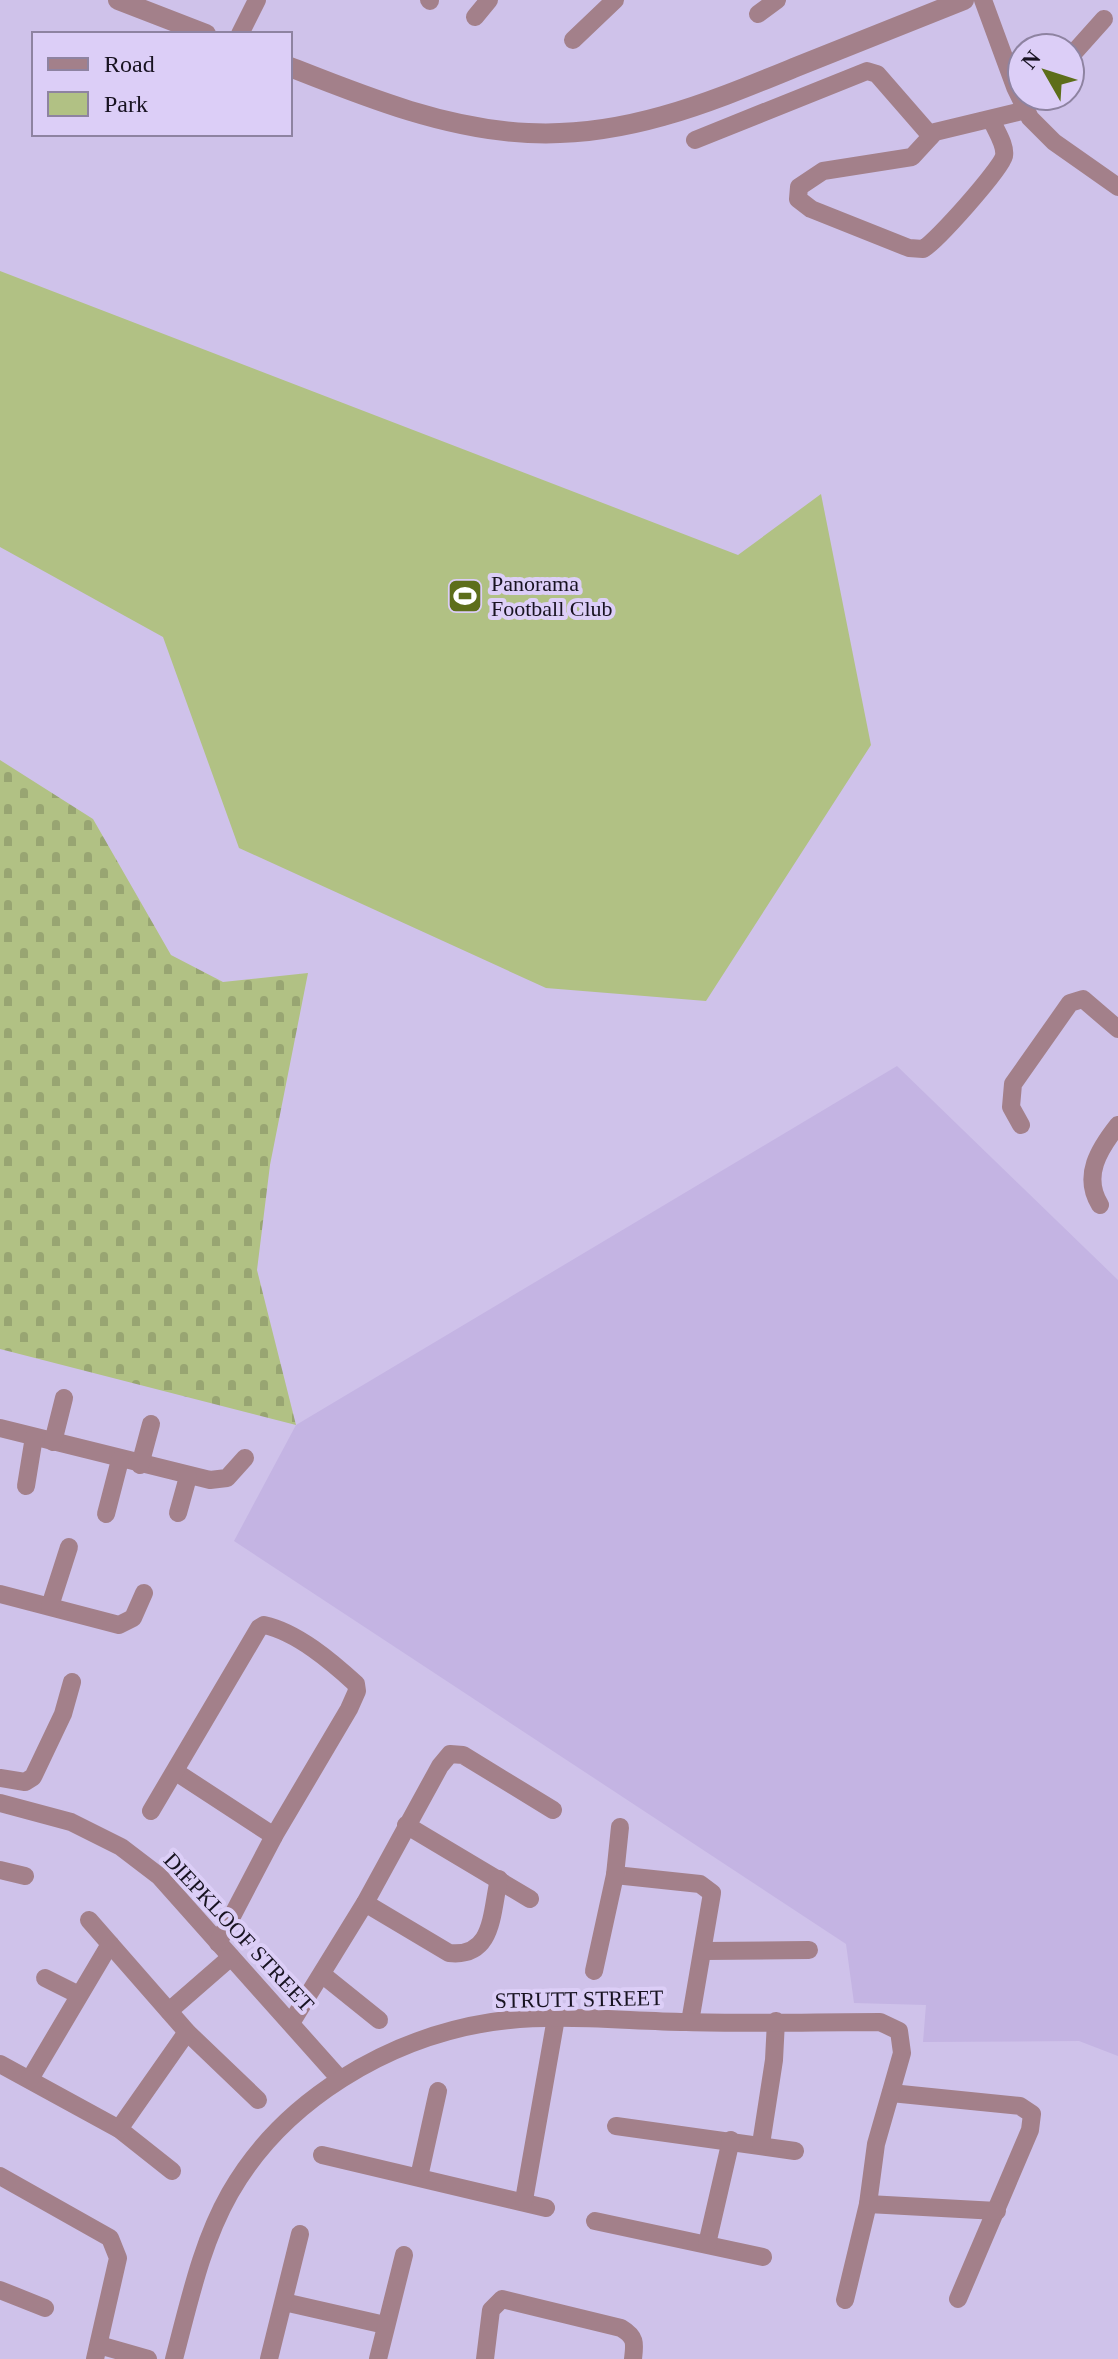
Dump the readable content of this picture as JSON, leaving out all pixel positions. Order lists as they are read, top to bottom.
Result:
{
  "streets": {
    "street": ["DIEPKLOOF STREET", "STRUTT STREET"]
  },
  "crossings": [
    ["DIEPKLOOF STREET", "STRUTT STREET"]
  ],
  "places": {
    "sports": ["Panorama Football Club"]
  },
  "legend": ["Road", "Park"],
  "north": "top left"
}
